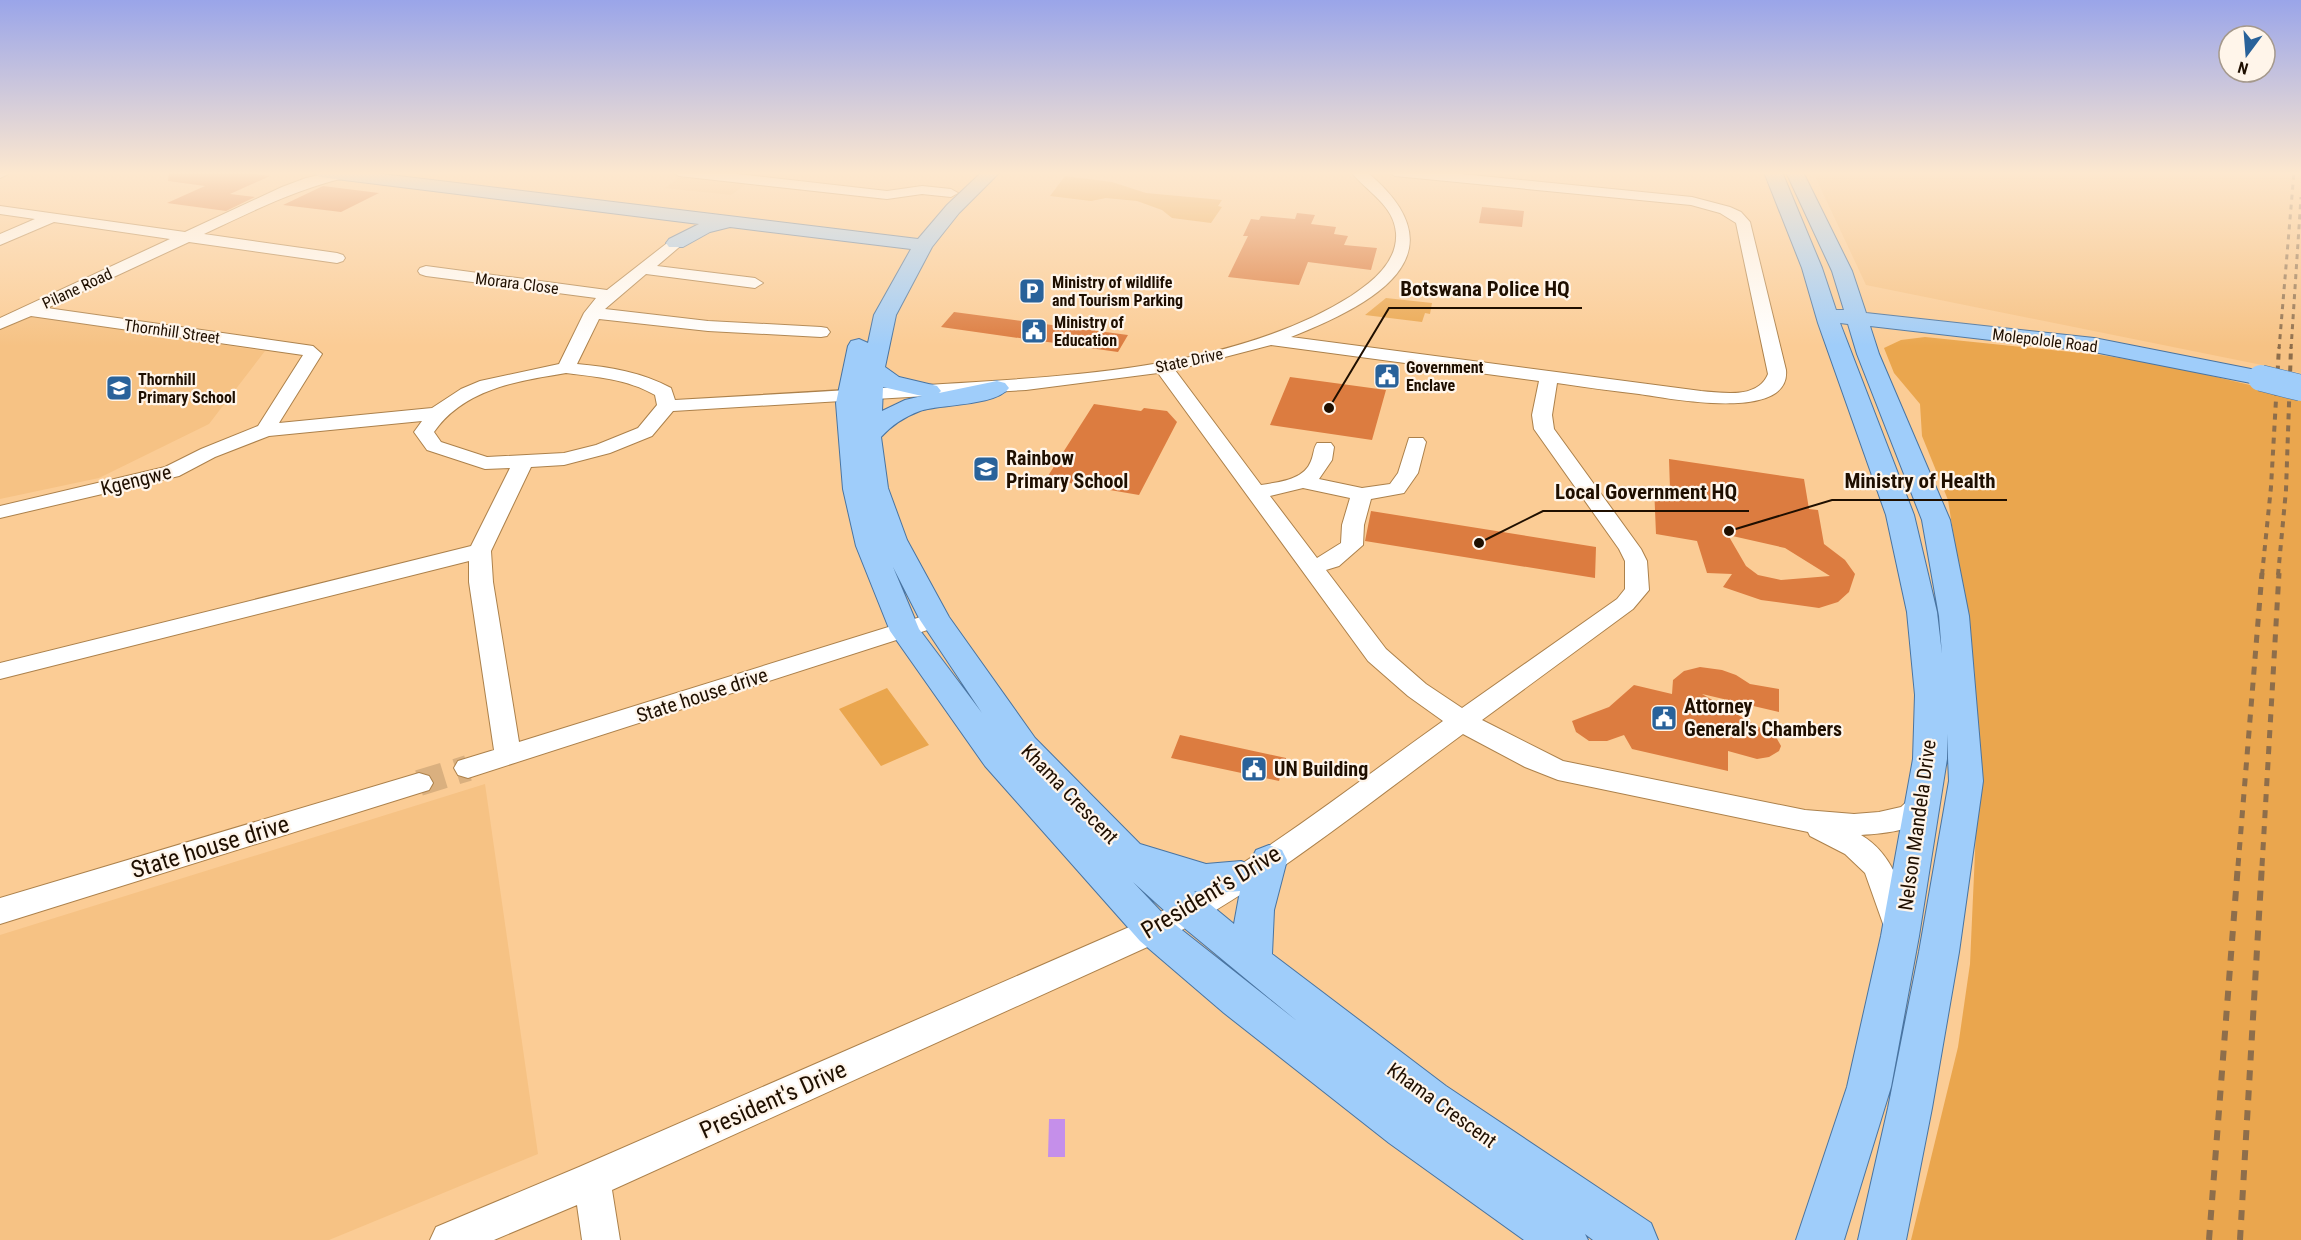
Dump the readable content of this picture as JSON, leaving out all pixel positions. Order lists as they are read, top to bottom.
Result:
{
  "streets": {
    "main road": ["Molepolole Road", "Khama Crescent", "Nelson Mandela Drive"],
    "street": [
      "Morara Close",
      "Pilane Road",
      "Thornhill Street",
      "State Drive",
      "Kgengwe",
      "State house drive",
      "President's Drive"
    ]
  },
  "crossings": [
    ["Pilane Road", "Thornhill Street"],
    ["Thornhill Street", "Kgengwe"],
    ["Molepolole Road", "Nelson Mandela Drive"],
    ["State house drive", "Khama Crescent"],
    ["Khama Crescent", "President's Drive"]
  ],
  "places": {
    "parking": ["Ministry of wildlife and Tourism Parking"],
    "public building": [
      "Ministry of Education",
      "Government Enclave",
      "Attorney General's Chambers",
      "UN Building"
    ],
    "school or university": ["Thornhill Primary School", "Rainbow Primary School"],
    "other": ["Botswana Police HQ", "Ministry of Health", "Local Government HQ"]
  },
  "north": "bottom"
}
